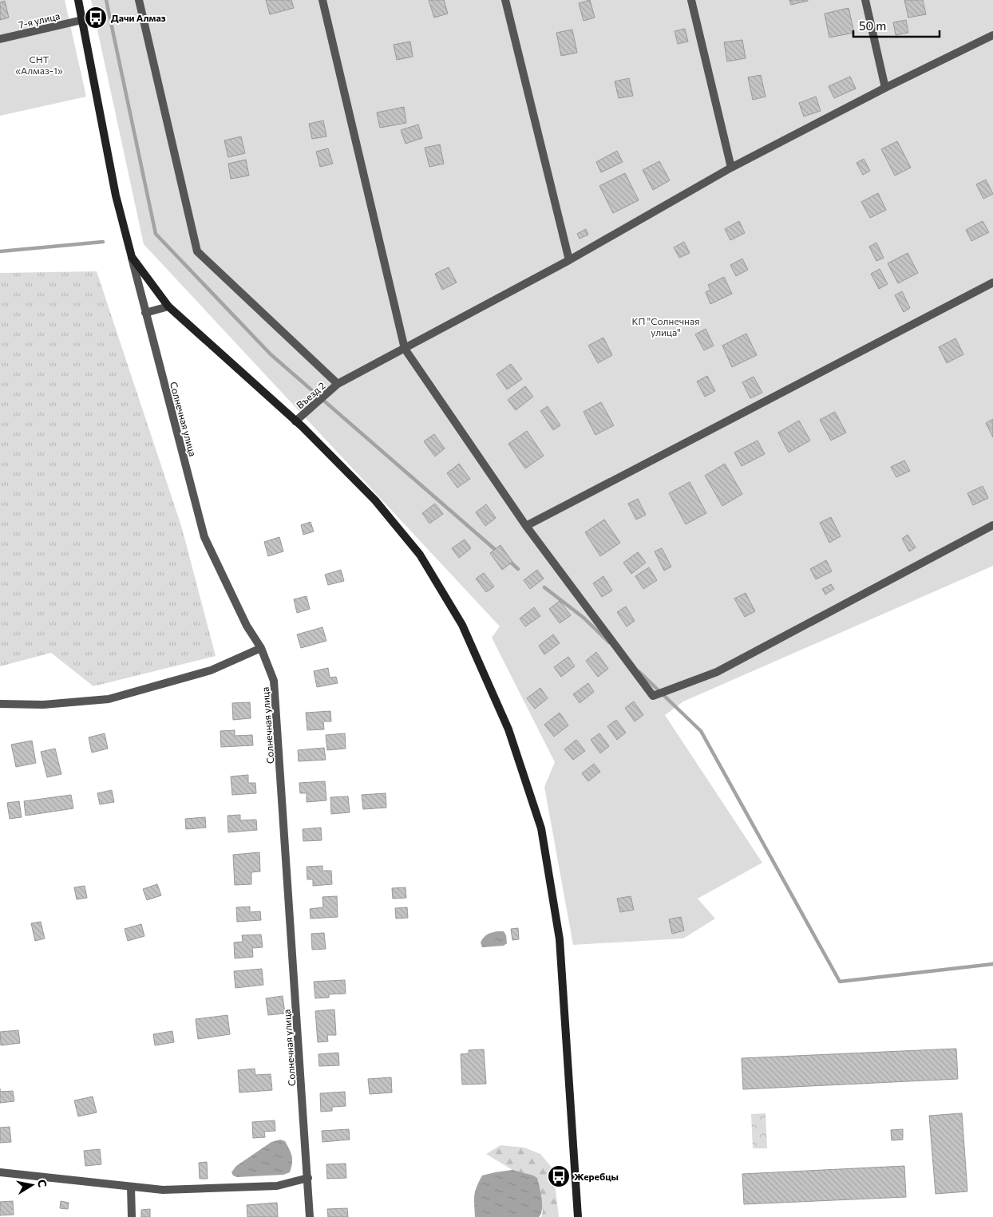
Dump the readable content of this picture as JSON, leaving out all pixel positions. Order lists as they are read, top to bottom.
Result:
{
  "streets": {
    "street": ["7-я улица", "Въезд 2", "Солнечная улица"]
  },
  "parks": ["СНТ «Алмаз-1»", "КП \"Солнечная улица\""],
  "places": {
    "bus stop": ["Дачи Алмаз", "Жеребцы"]
  },
  "scale_bar": "50 m",
  "north": "right"
}
